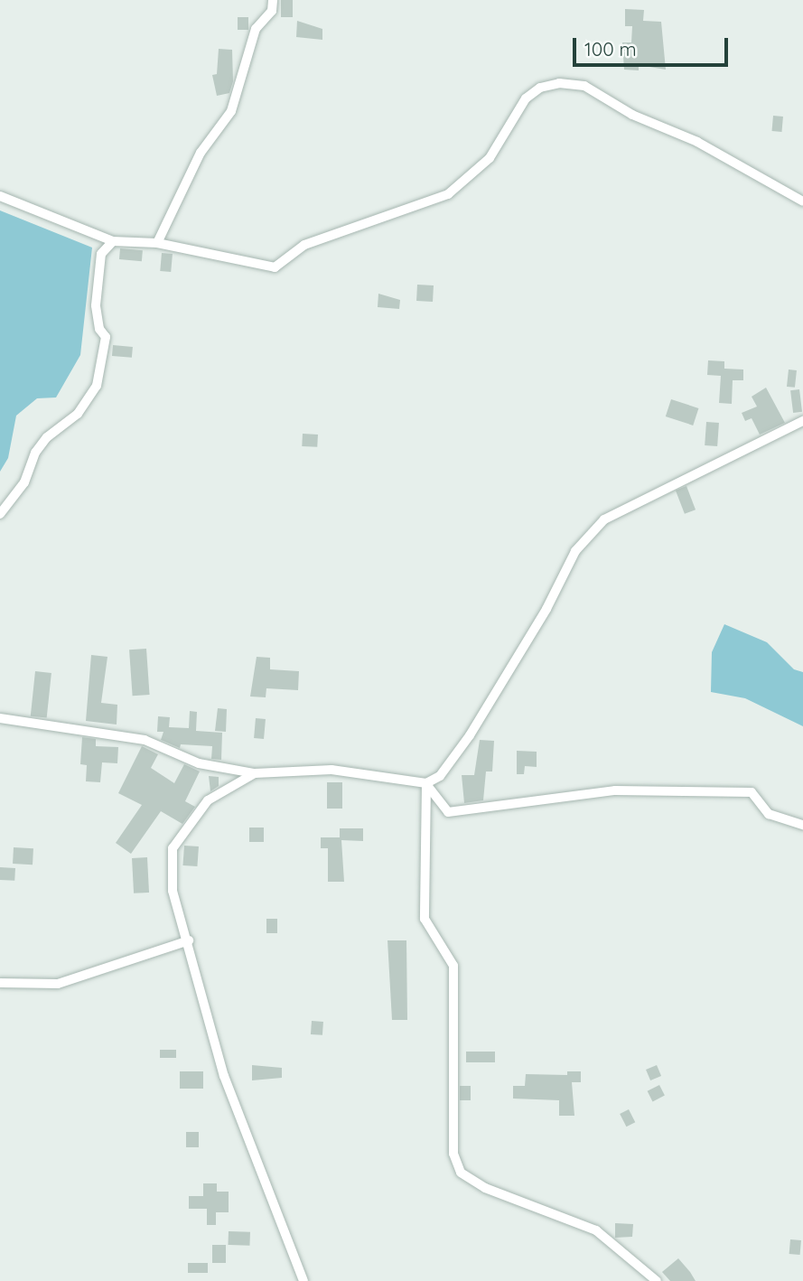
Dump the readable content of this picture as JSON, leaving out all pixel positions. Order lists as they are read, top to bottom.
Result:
{
  "scale_bar": "100 m"
}
